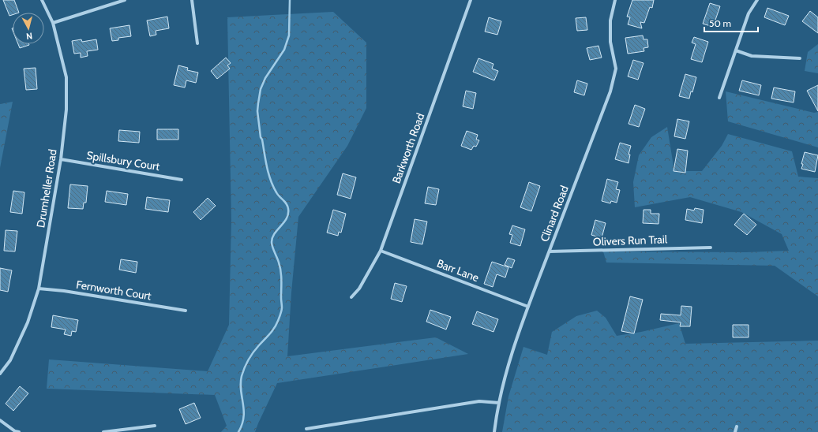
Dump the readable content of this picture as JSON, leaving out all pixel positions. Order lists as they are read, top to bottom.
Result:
{
  "streets": {
    "street": [
      "Barkworth Road",
      "Spillsbury Court",
      "Drumheller Road",
      "Clinard Road",
      "Olivers Run Trail",
      "Barr Lane",
      "Fernworth Court"
    ]
  },
  "crossings": [
    ["Barkworth Road", "Barr Lane"],
    ["Spillsbury Court", "Drumheller Road"],
    ["Drumheller Road", "Fernworth Court"],
    ["Clinard Road", "Olivers Run Trail"],
    ["Clinard Road", "Barr Lane"]
  ],
  "scale_bar": "50 m",
  "north": "bottom"
}
